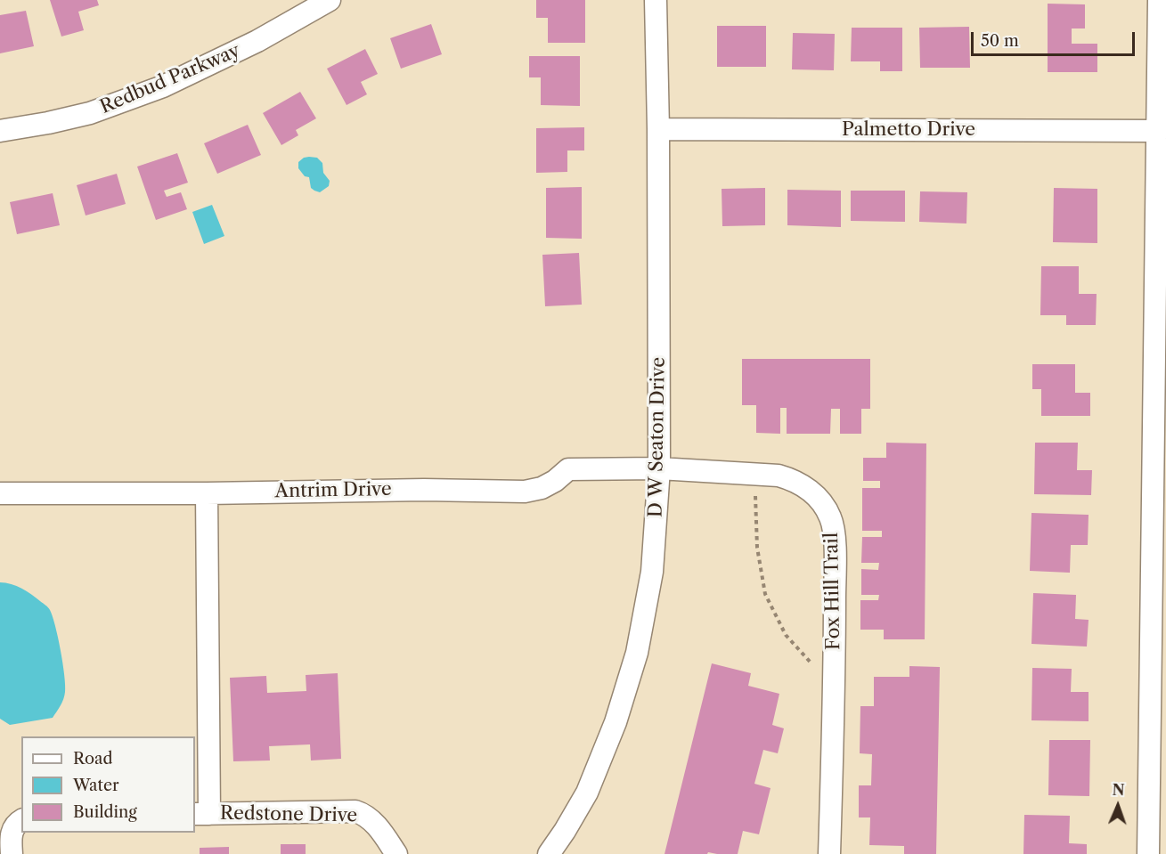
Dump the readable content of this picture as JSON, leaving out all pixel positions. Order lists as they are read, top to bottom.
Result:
{
  "streets": {
    "street": [
      "Redbud Parkway",
      "Palmetto Drive",
      "D W Seaton Drive",
      "Antrim Drive",
      "Fox Hill Trail",
      "Redstone Drive"
    ]
  },
  "crossings": [
    ["Palmetto Drive", "D W Seaton Drive"],
    ["D W Seaton Drive", "Antrim Drive"],
    ["D W Seaton Drive", "Fox Hill Trail"],
    ["Antrim Drive", "Fox Hill Trail"]
  ],
  "legend": ["Road", "Water", "Building"],
  "scale_bar": "50 m",
  "north": "top"
}
